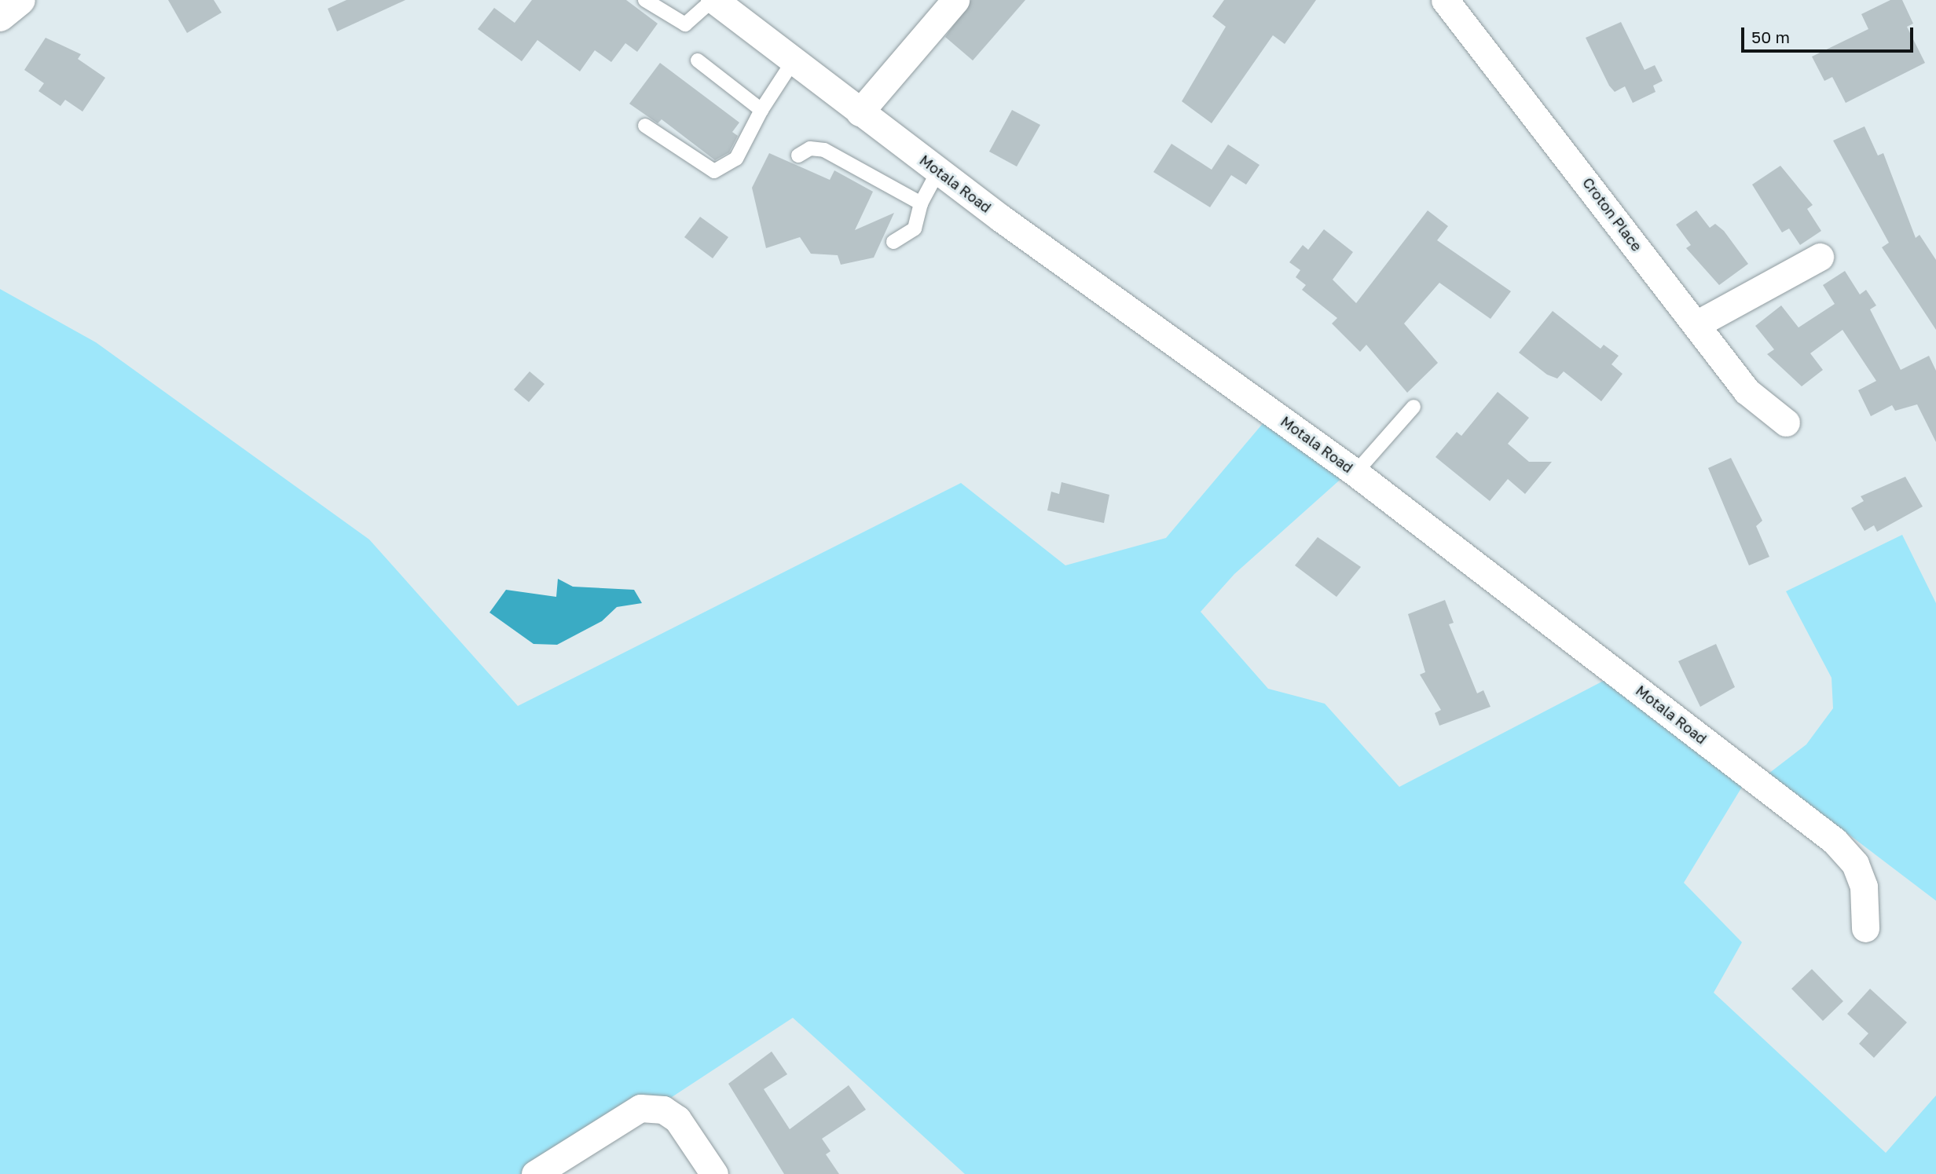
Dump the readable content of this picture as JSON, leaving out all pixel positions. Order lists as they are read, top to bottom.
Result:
{
  "streets": {
    "street": ["Motala Road", "Croton Place"]
  },
  "scale_bar": "50 m"
}
